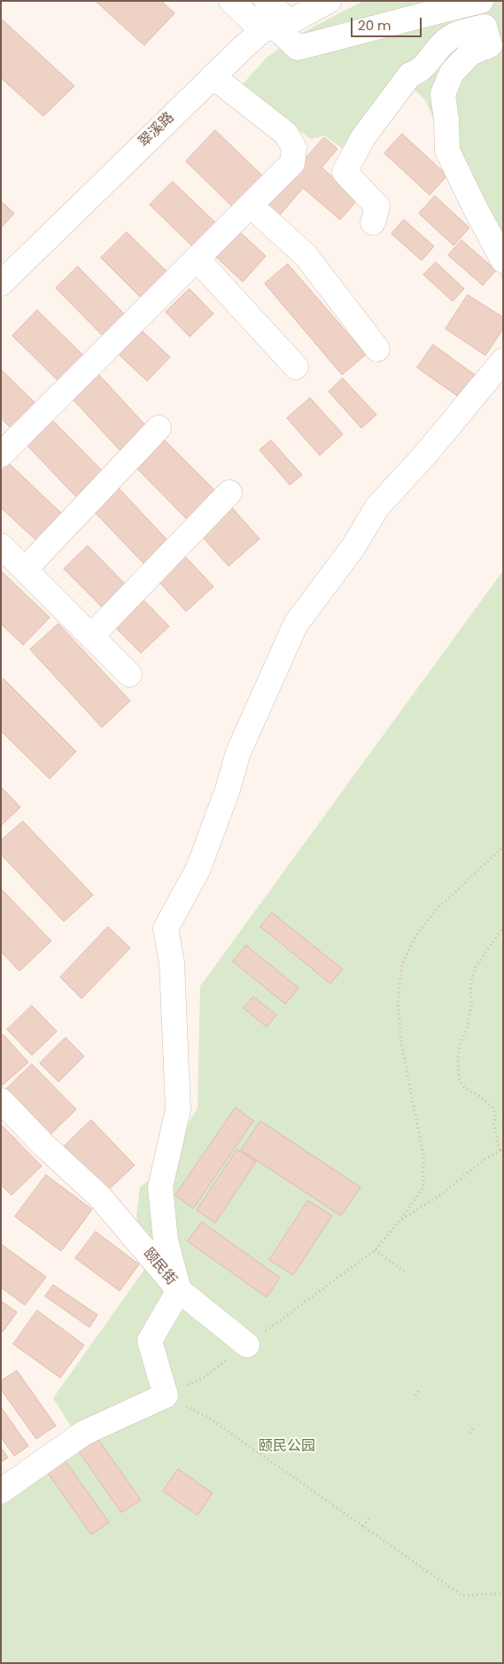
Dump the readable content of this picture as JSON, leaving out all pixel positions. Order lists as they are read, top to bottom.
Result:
{
  "streets": {
    "street": ["翠溪路", "颐民街"]
  },
  "parks": ["颐民公园"],
  "scale_bar": "20 m"
}
